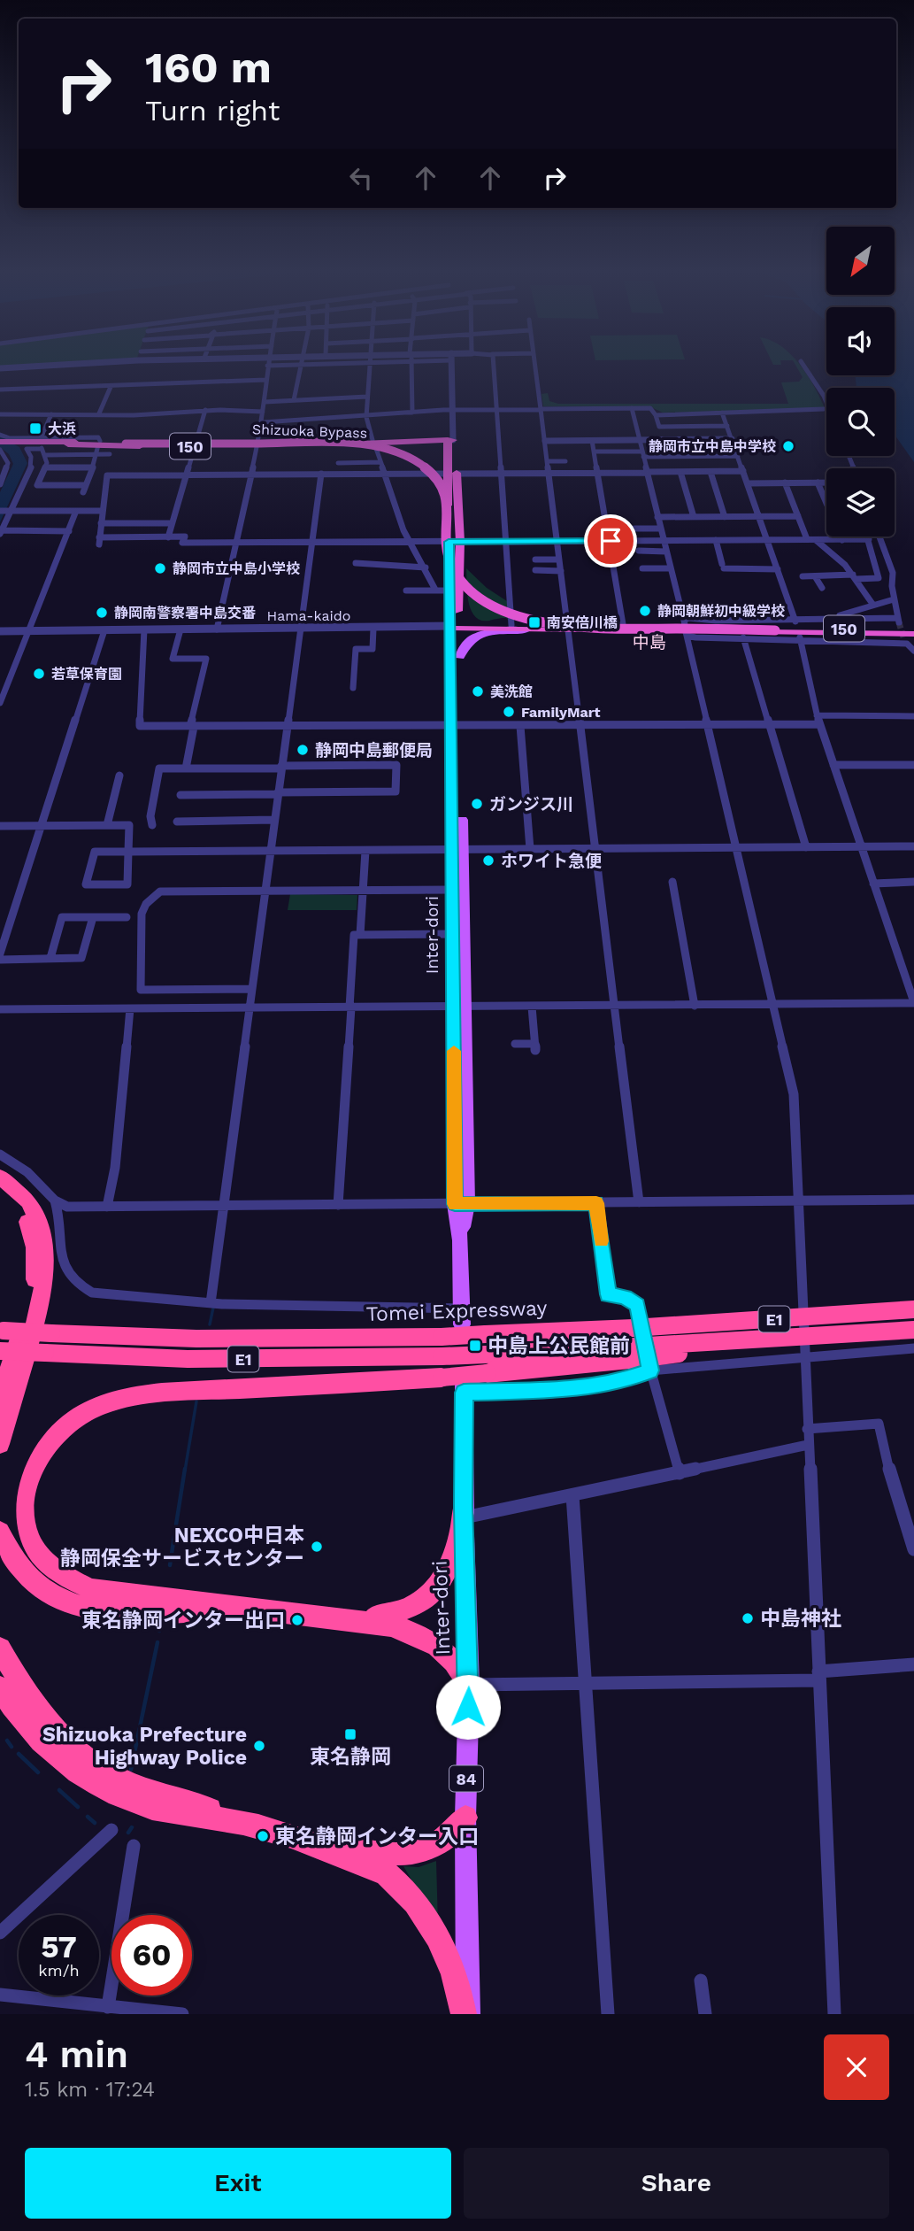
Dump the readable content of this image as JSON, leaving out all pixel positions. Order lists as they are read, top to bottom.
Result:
{
  "streets": {
    "highway": [
      "Shizuoka Bypass",
      "150",
      "Tomei Expressway",
      "E1"
    ],
    "main road": ["Inter-dori", "84"],
    "street": ["Hama-kaido"]
  },
  "crossings": [
    ["Shizuoka Bypass", "150"],
    ["150", "Hama-kaido"],
    ["150", "Inter-dori"],
    ["Hama-kaido", "Inter-dori"],
    ["Tomei Expressway", "E1"]
  ],
  "districts": ["中島"],
  "places": {
    "transit": [
      "大浜",
      "南安倍川橋",
      "中島上公民館前",
      "東名静岡"
    ],
    "other": [
      "静岡市立中島中学校",
      "静岡市立中島小学校",
      "静岡朝鮮初中級学校",
      "静岡南警察署中島交番",
      "若草保育園",
      "美洗館",
      "FamilyMart",
      "静岡中島郵便局",
      "ガンジス川",
      "ホワイト急便",
      "NEXCO中日本 静岡保全サービスセンター",
      "中島神社",
      "東名静岡インター出口",
      "Shizuoka Prefecture Highway Police",
      "東名静岡インター入口"
    ]
  },
  "north": "bottom left",
  "page": {
    "turn": ["160 m", "Turn right"],
    "speed": "57 km/h",
    "limit": "60",
    "heading": ["4 min", "1.5 km · 17:24"],
    "buttons": ["Exit", "Share"]
  }
}
